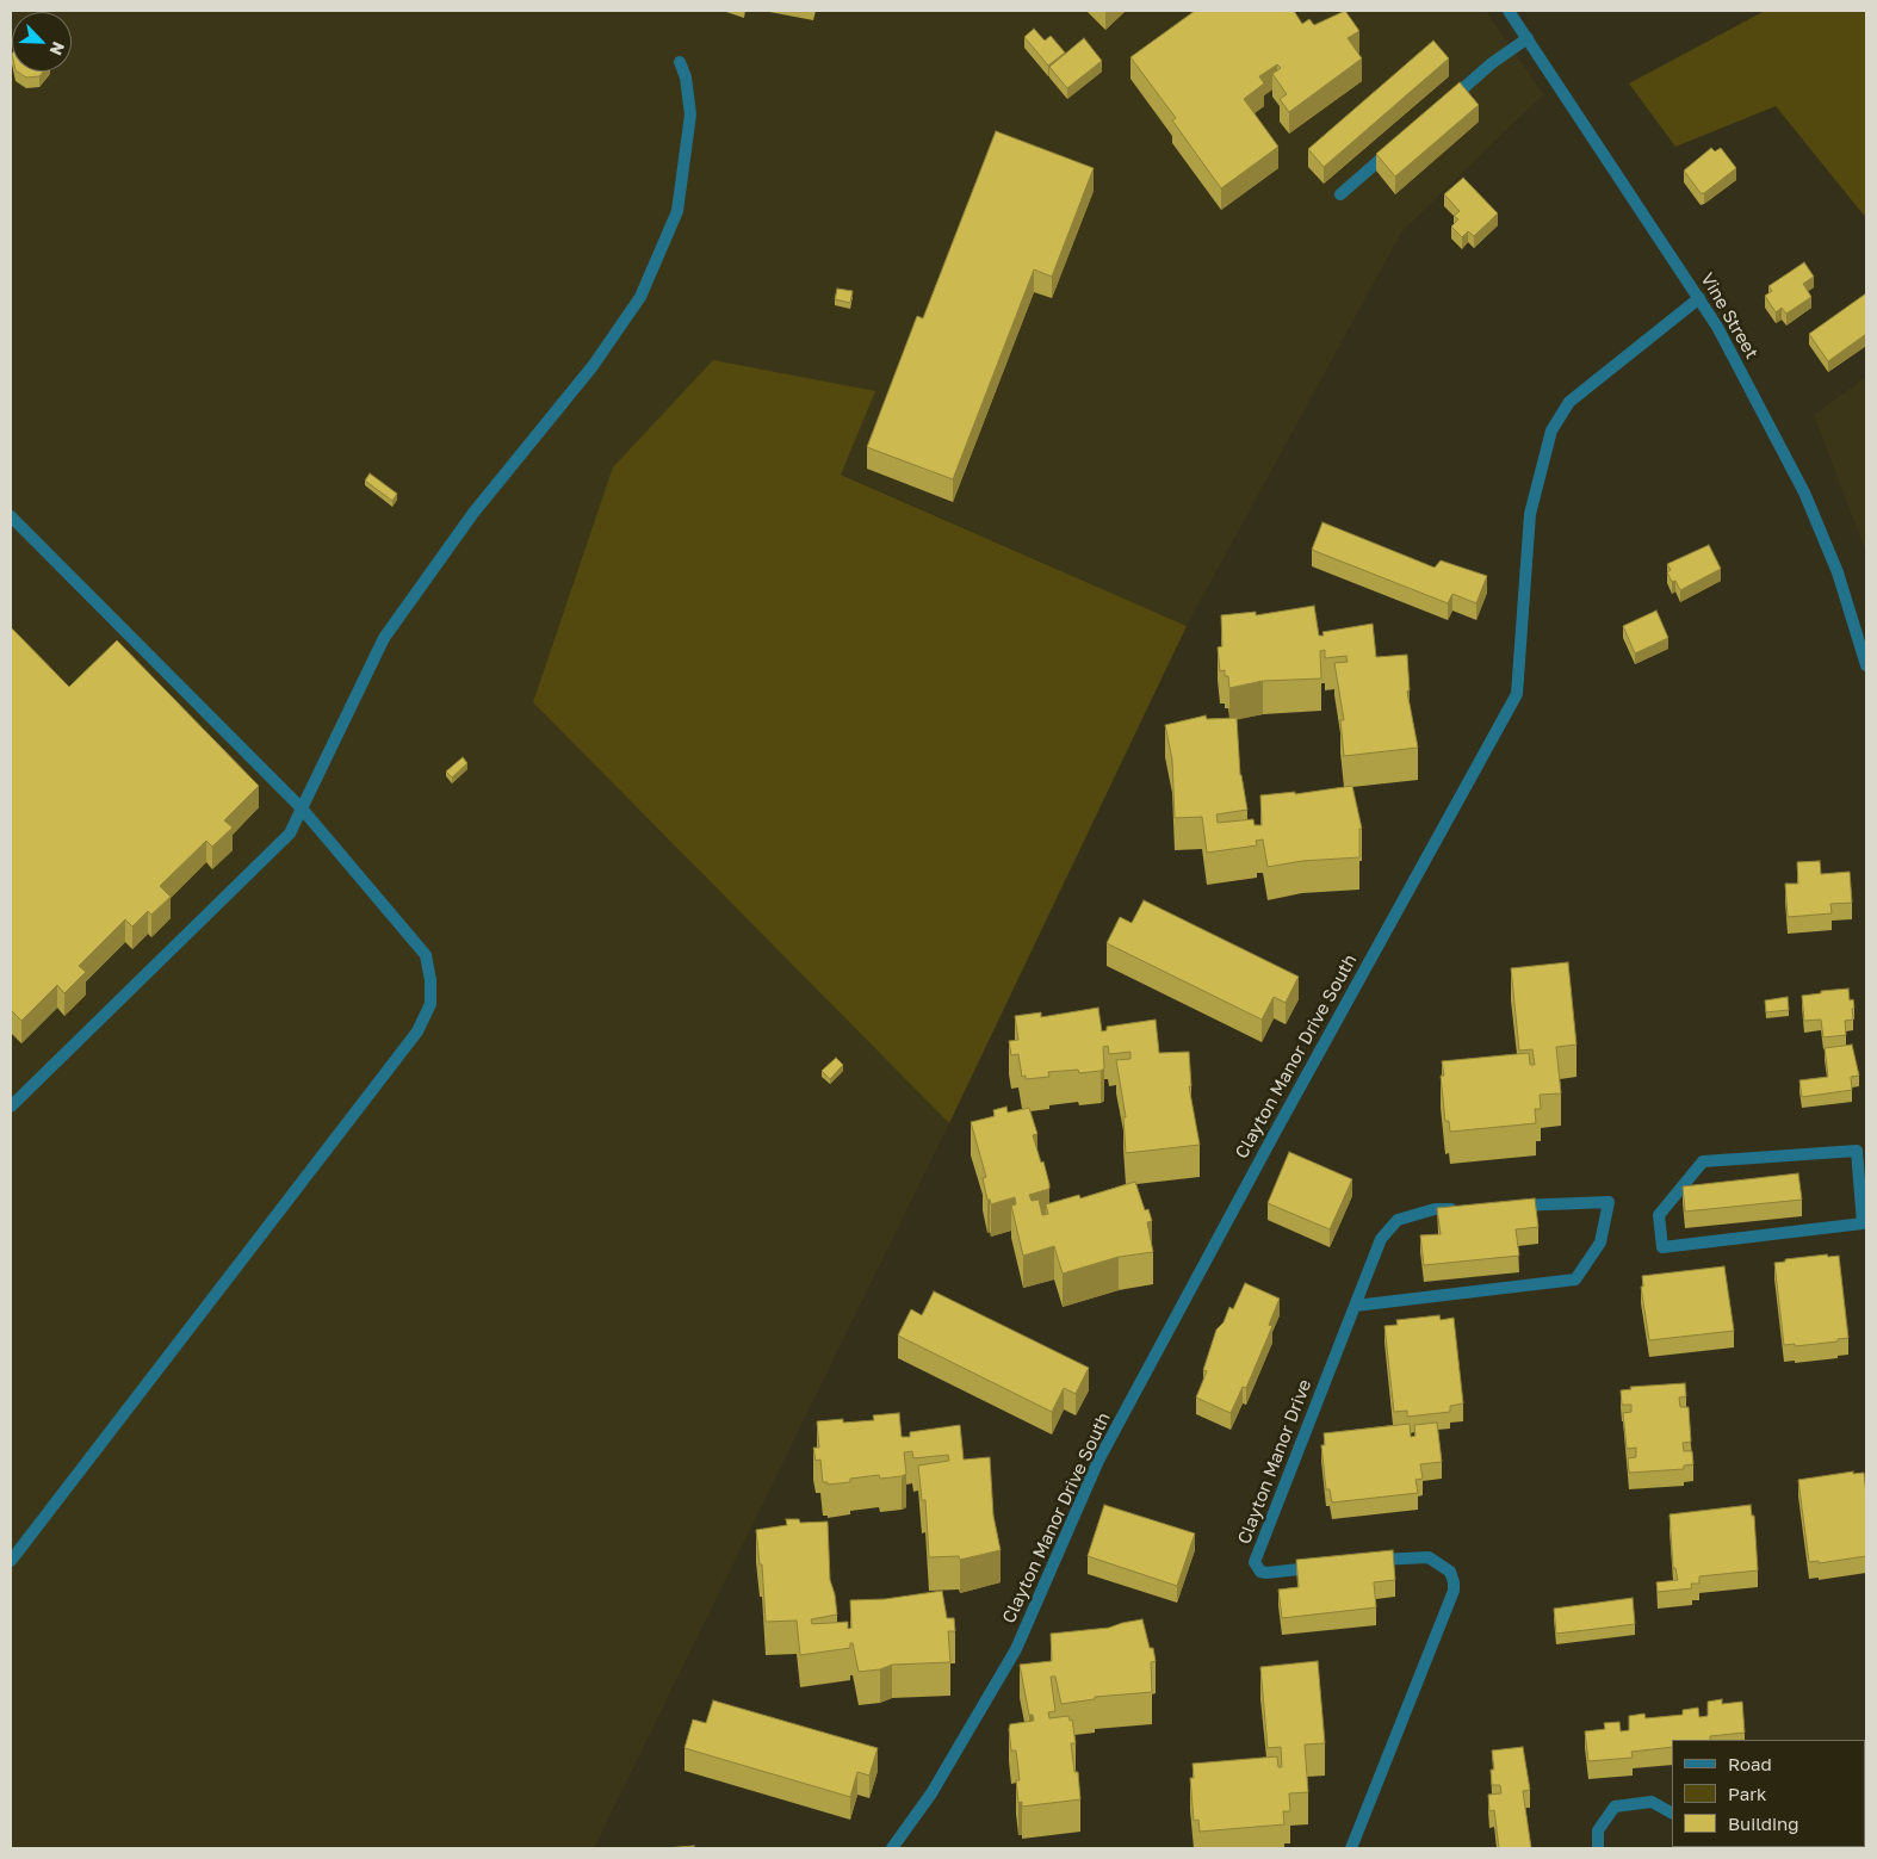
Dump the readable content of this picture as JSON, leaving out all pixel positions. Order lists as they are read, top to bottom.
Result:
{
  "streets": {
    "street": ["Vine Street", "Clayton Manor Drive South", "Clayton Manor Drive"]
  },
  "crossings": [
    ["Vine Street", "Clayton Manor Drive South"]
  ],
  "legend": ["Road", "Park", "Building"],
  "north": "bottom right"
}
